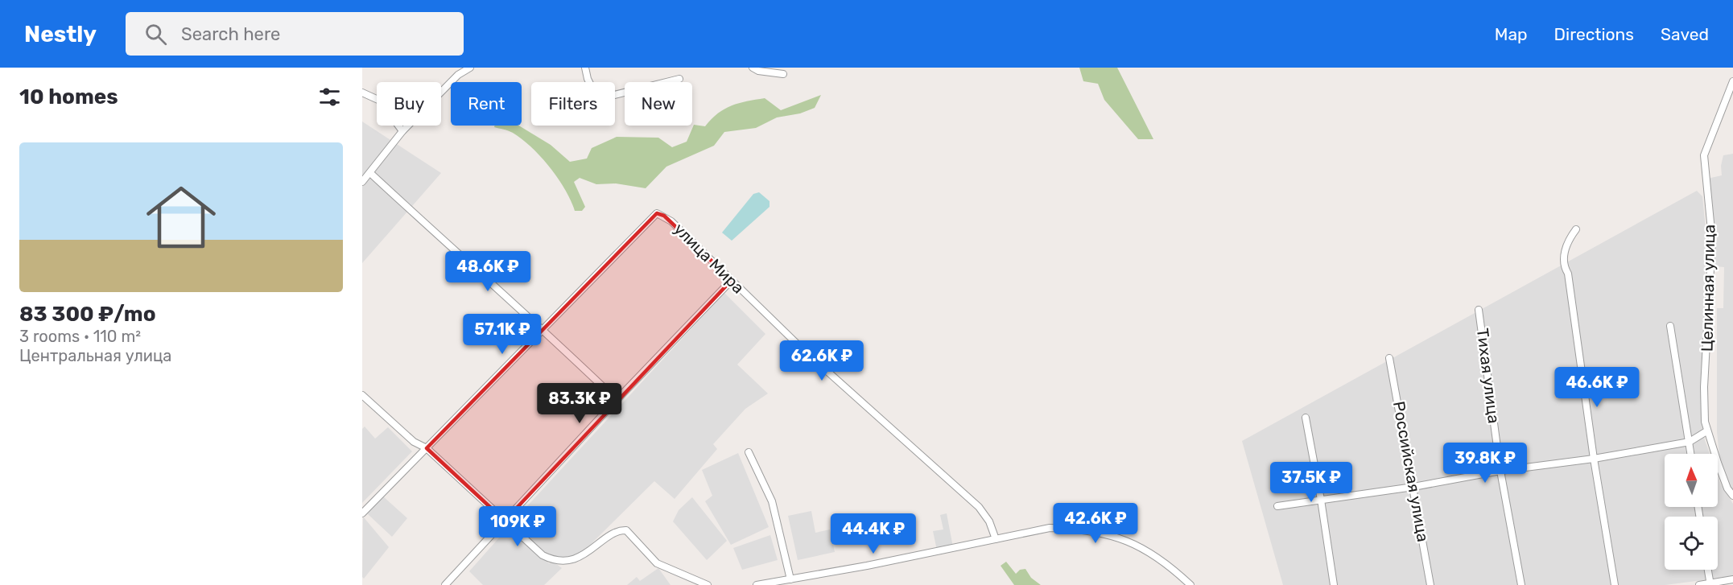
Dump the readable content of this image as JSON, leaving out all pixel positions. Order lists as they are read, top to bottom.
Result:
{
  "streets": {
    "street": [
      "улица Мира",
      "Целинная улица",
      "Тихая улица",
      "Российская улица"
    ]
  },
  "north": "top",
  "page": {
    "header": "Nestly",
    "search": "Search here",
    "nav": ["Map", "Directions", "Saved"],
    "heading": "10 homes",
    "chip": [
      "Buy",
      "Rent",
      "Filters",
      "New"
    ],
    "list": [
      {
        "name": "83 300 ₽/mo",
        "note": "3 rooms · 110 m² · Центральная улица"
      }
    ],
    "price": [
      "48.6K ₽",
      "57.1K ₽",
      "62.6K ₽",
      "46.6K ₽",
      "83.3K ₽",
      "39.8K ₽",
      "37.5K ₽",
      "42.6K ₽",
      "109K ₽",
      "44.4K ₽"
    ]
  }
}
